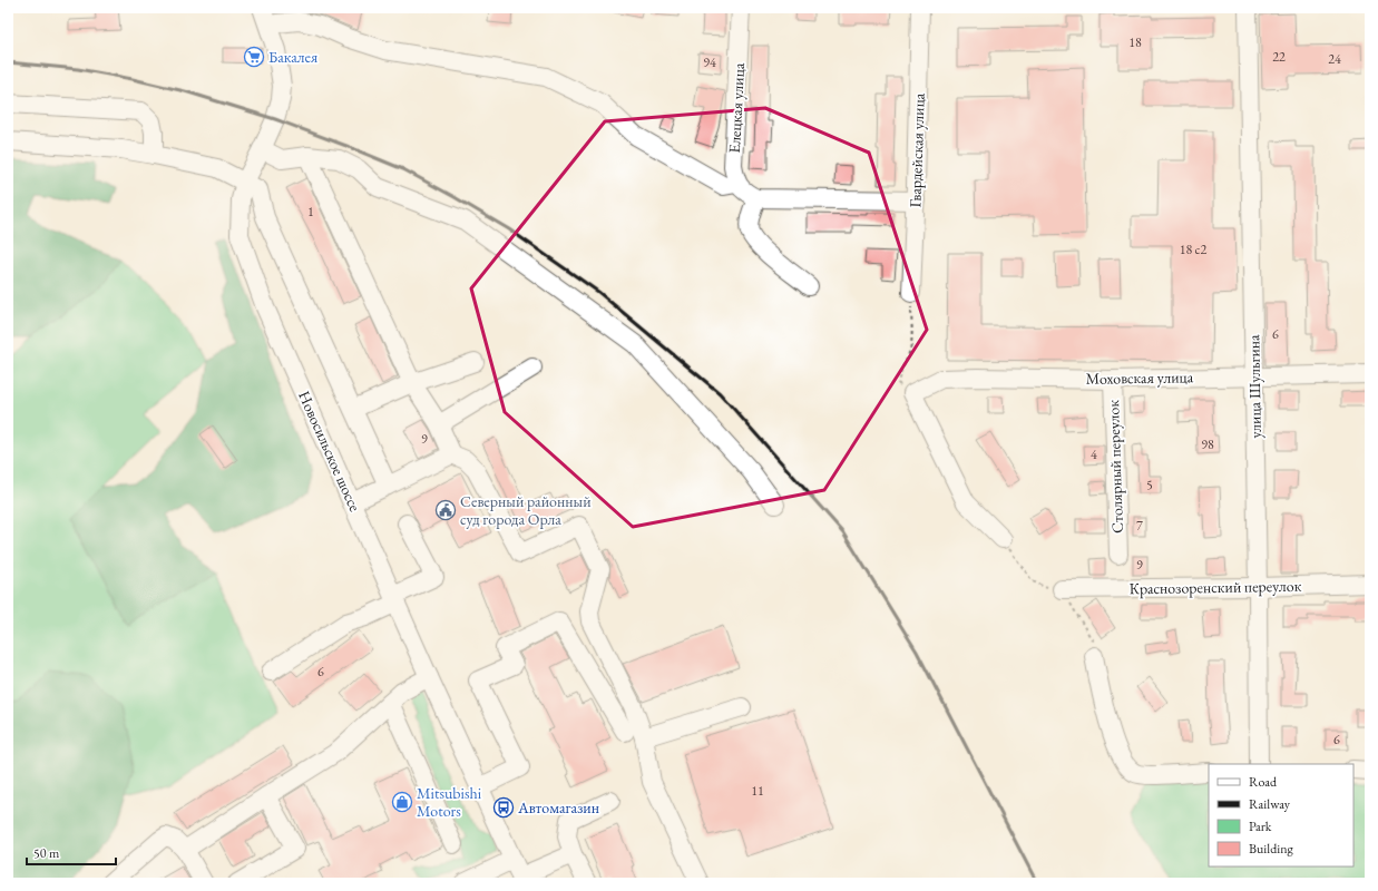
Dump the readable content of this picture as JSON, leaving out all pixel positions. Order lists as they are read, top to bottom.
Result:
{
  "streets": {
    "street": [
      "Елецкая улица",
      "Гвардейская улица",
      "Моховская улица",
      "улица Шульгина",
      "Новосильское шоссе",
      "Столярный переулок",
      "Краснозоренский переулок"
    ]
  },
  "crossings": [
    ["Моховская улица", "улица Шульгина"],
    ["Моховская улица", "Столярный переулок"],
    ["улица Шульгина", "Краснозоренский переулок"]
  ],
  "places": {
    "supermarket": ["Бакалея"],
    "public building": ["Северный районный суд города Орла"],
    "shop": ["Mitsubishi Motors"],
    "bus stop": ["Автомагазин"]
  },
  "house_numbers": [
    "18",
    "22",
    "24",
    "94",
    "1",
    "18 с2",
    "6",
    "9",
    "98",
    "4",
    "5",
    "7",
    "9",
    "6",
    "6",
    "11"
  ],
  "legend": [
    "Road",
    "Railway",
    "Park",
    "Building"
  ],
  "scale_bar": "50 m"
}
